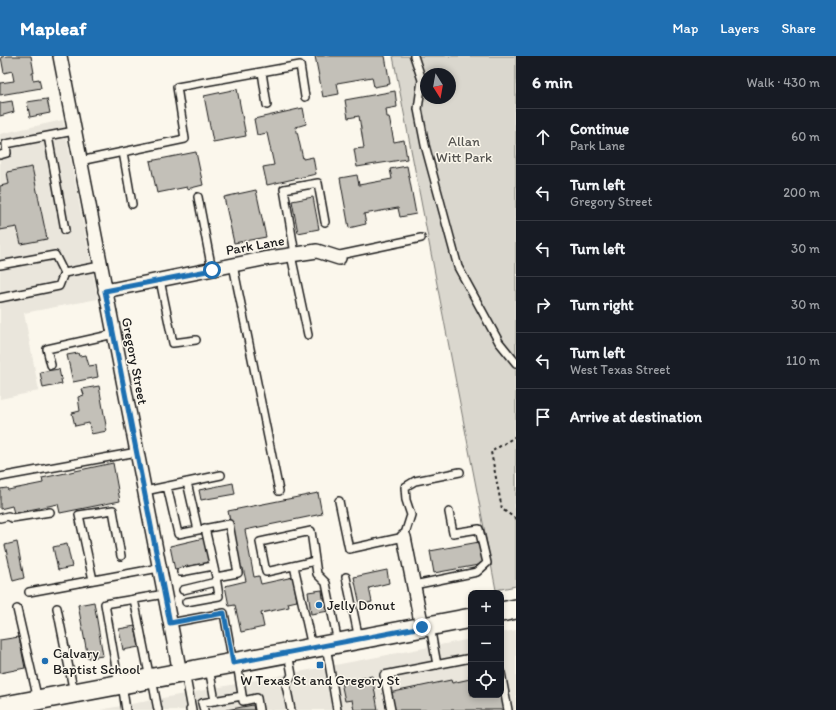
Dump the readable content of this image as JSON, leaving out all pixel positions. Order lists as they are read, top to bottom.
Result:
{
  "streets": {
    "street": ["Park Lane", "Gregory Street"]
  },
  "crossings": [
    ["Park Lane", "Gregory Street"]
  ],
  "parks": ["Allan Witt Park"],
  "places": {
    "other": ["Jelly Donut", "Calvary Baptist School"],
    "transit": ["W Texas St and Gregory St"]
  },
  "north": "bottom",
  "page": {
    "header": "Mapleaf",
    "nav": ["Map", "Layers", "Share"],
    "heading": ["6 min", "Walk · 430 m"],
    "list": [
      ["Continue", "Park Lane", "60 m"],
      ["Turn left", "Gregory Street", "200 m"],
      ["Turn left", "30 m"],
      ["Turn right", "30 m"],
      ["Turn left", "West Texas Street", "110 m"],
      "Arrive at destination"
    ],
    "map_buttons": ["+", "−"]
  }
}
